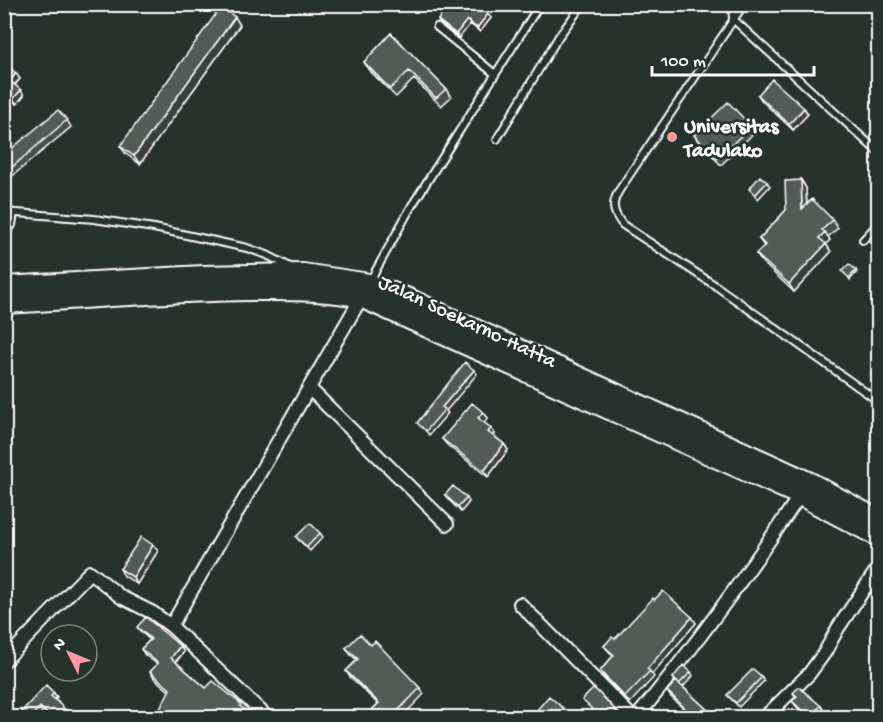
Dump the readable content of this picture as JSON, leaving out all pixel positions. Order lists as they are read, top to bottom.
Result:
{
  "streets": {
    "main road": ["Jalan Soekarno-Hatta"]
  },
  "places": ["Universitas Tadulako"],
  "scale_bar": "100 m",
  "north": "top left"
}
